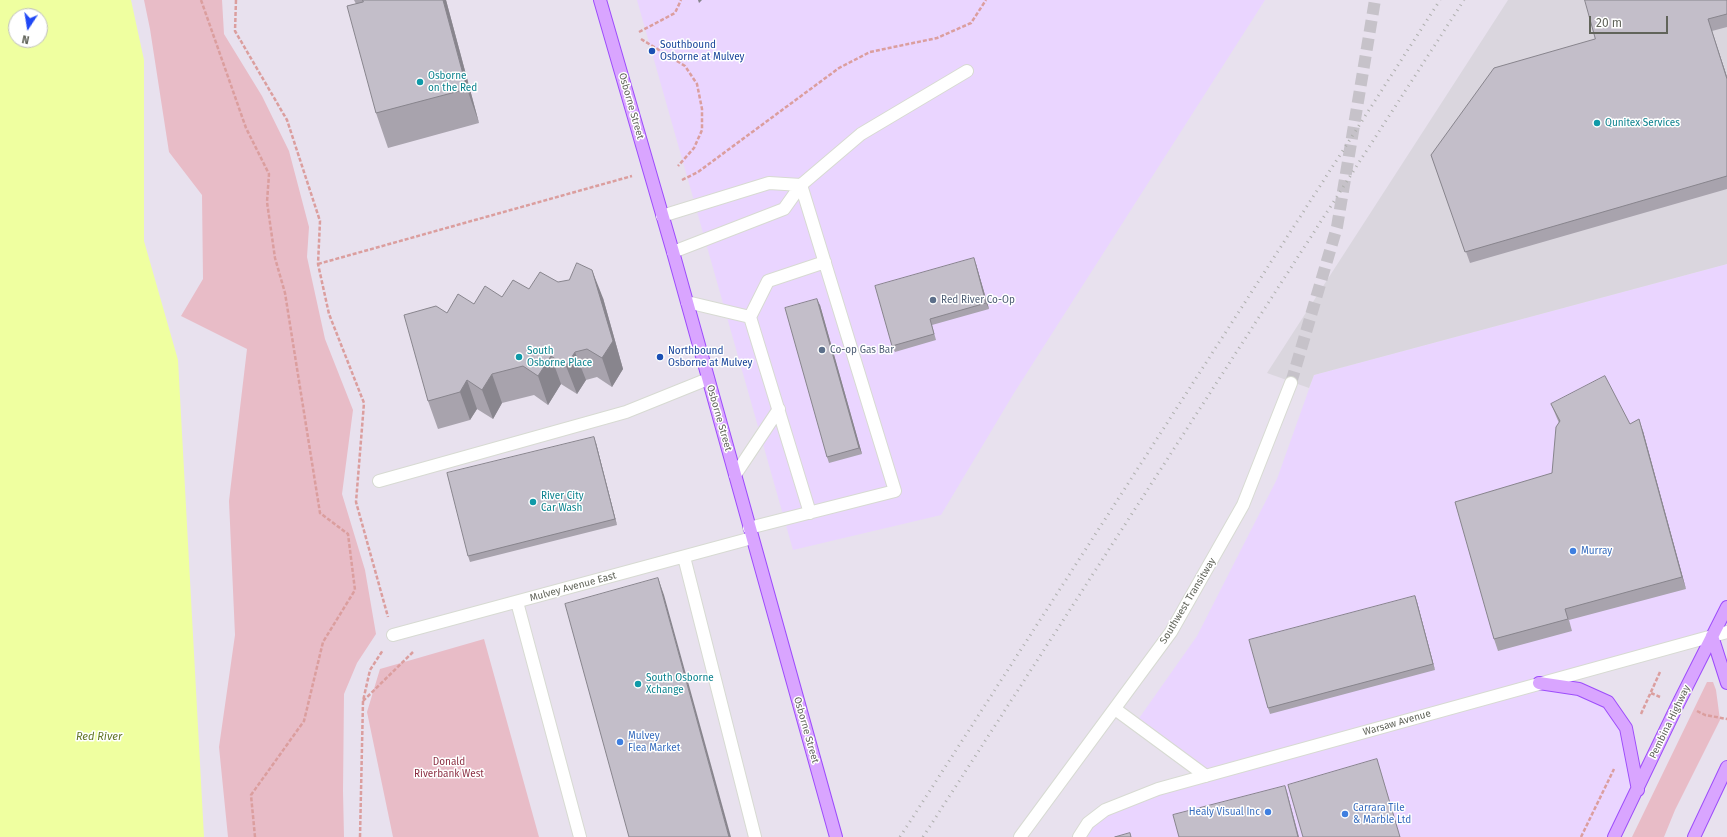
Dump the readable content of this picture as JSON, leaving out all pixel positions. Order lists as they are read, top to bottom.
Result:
{
  "streets": {
    "main road": ["Osborne Street", "Pembina Highway"],
    "street": ["Mulvey Avenue East", "Southwest Transitway", "Warsaw Avenue"]
  },
  "crossings": [
    ["Osborne Street", "Mulvey Avenue East"],
    ["Pembina Highway", "Warsaw Avenue"]
  ],
  "water": ["Red River"],
  "parks": ["Donald Riverbank West"],
  "places": [
    "Southbound Osborne at Mulvey",
    "Osborne on the Red",
    "Qunitex Services",
    "Red River Co-Op",
    "Co-op Gas Bar",
    "South Osborne Place",
    "Northbound Osborne at Mulvey",
    "River City Car Wash",
    "Murray",
    "South Osborne Xchange",
    "Mulvey Flea Market",
    "Healy Visual Inc",
    "Carrara Tile & Marble Ltd"
  ],
  "scale_bar": "20 m",
  "north": "bottom"
}
